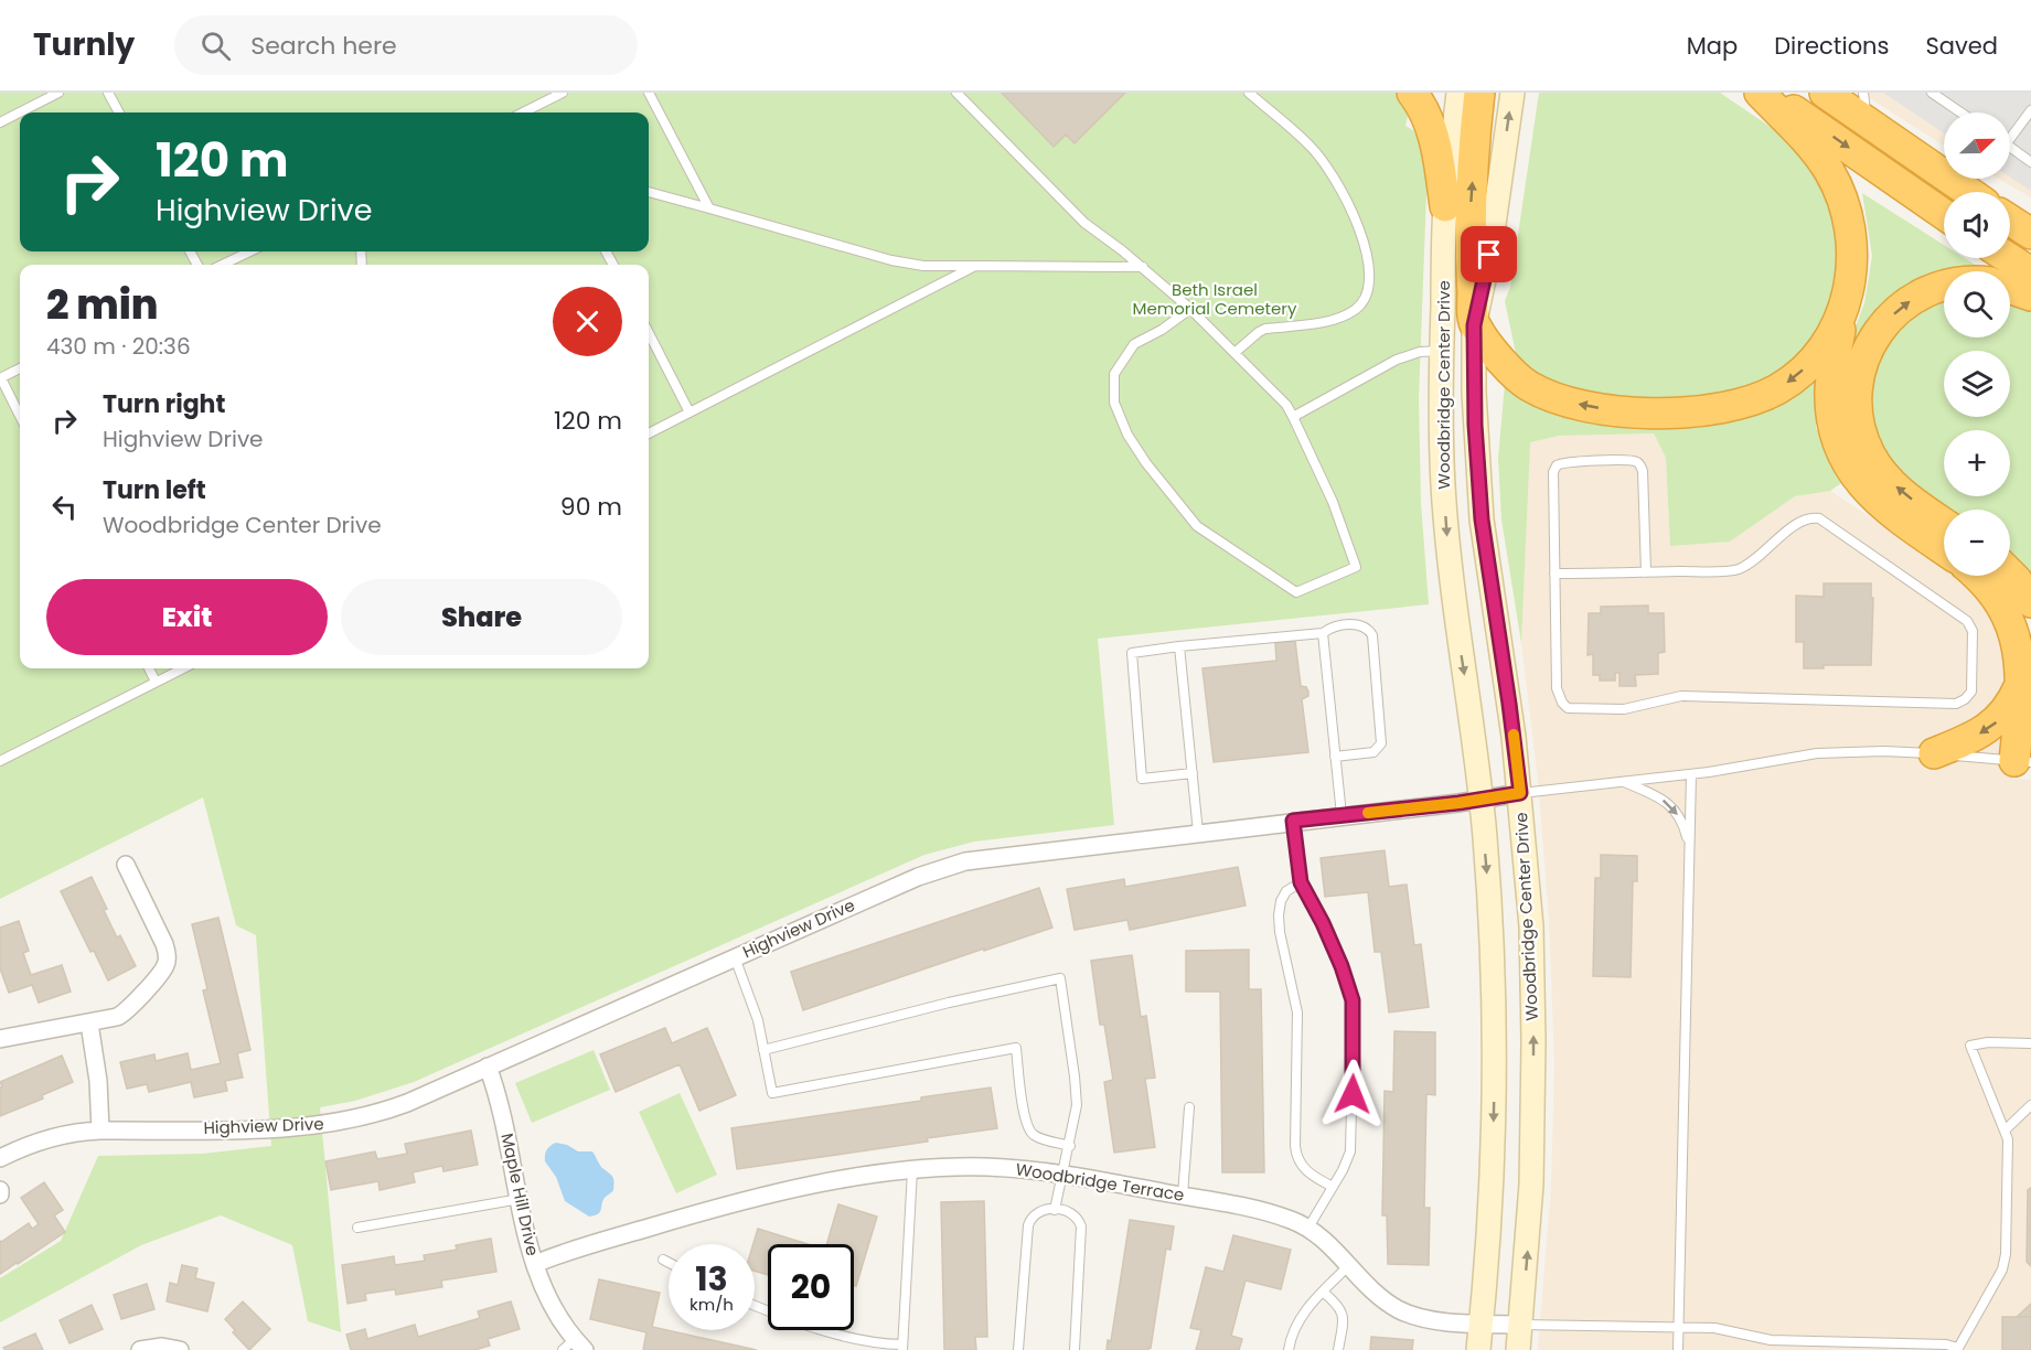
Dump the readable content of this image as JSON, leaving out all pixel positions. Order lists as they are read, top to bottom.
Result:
{
  "streets": {
    "street": [
      "Woodbridge Center Drive",
      "Highview Drive",
      "Woodbridge Terrace",
      "Maple Hill Drive"
    ]
  },
  "crossings": [
    ["Woodbridge Center Drive", "Highview Drive"],
    ["Woodbridge Center Drive", "Woodbridge Terrace"],
    ["Highview Drive", "Maple Hill Drive"],
    ["Woodbridge Terrace", "Maple Hill Drive"]
  ],
  "parks": ["Beth Israel Memorial Cemetery"],
  "north": "right",
  "page": {
    "header": "Turnly",
    "search": "Search here",
    "nav": ["Map", "Directions", "Saved"],
    "map_buttons": ["+", "−"],
    "turn": ["120 m", "Highview Drive"],
    "heading": ["2 min", "430 m · 20:36"],
    "list": [
      {
        "name": "Turn right",
        "note": "Highview Drive",
        "value": "120 m"
      },
      {
        "name": "Turn left",
        "note": "Woodbridge Center Drive",
        "value": "90 m"
      }
    ],
    "buttons": ["Exit", "Share"],
    "speed": "13 km/h",
    "limit": "20"
  }
}
